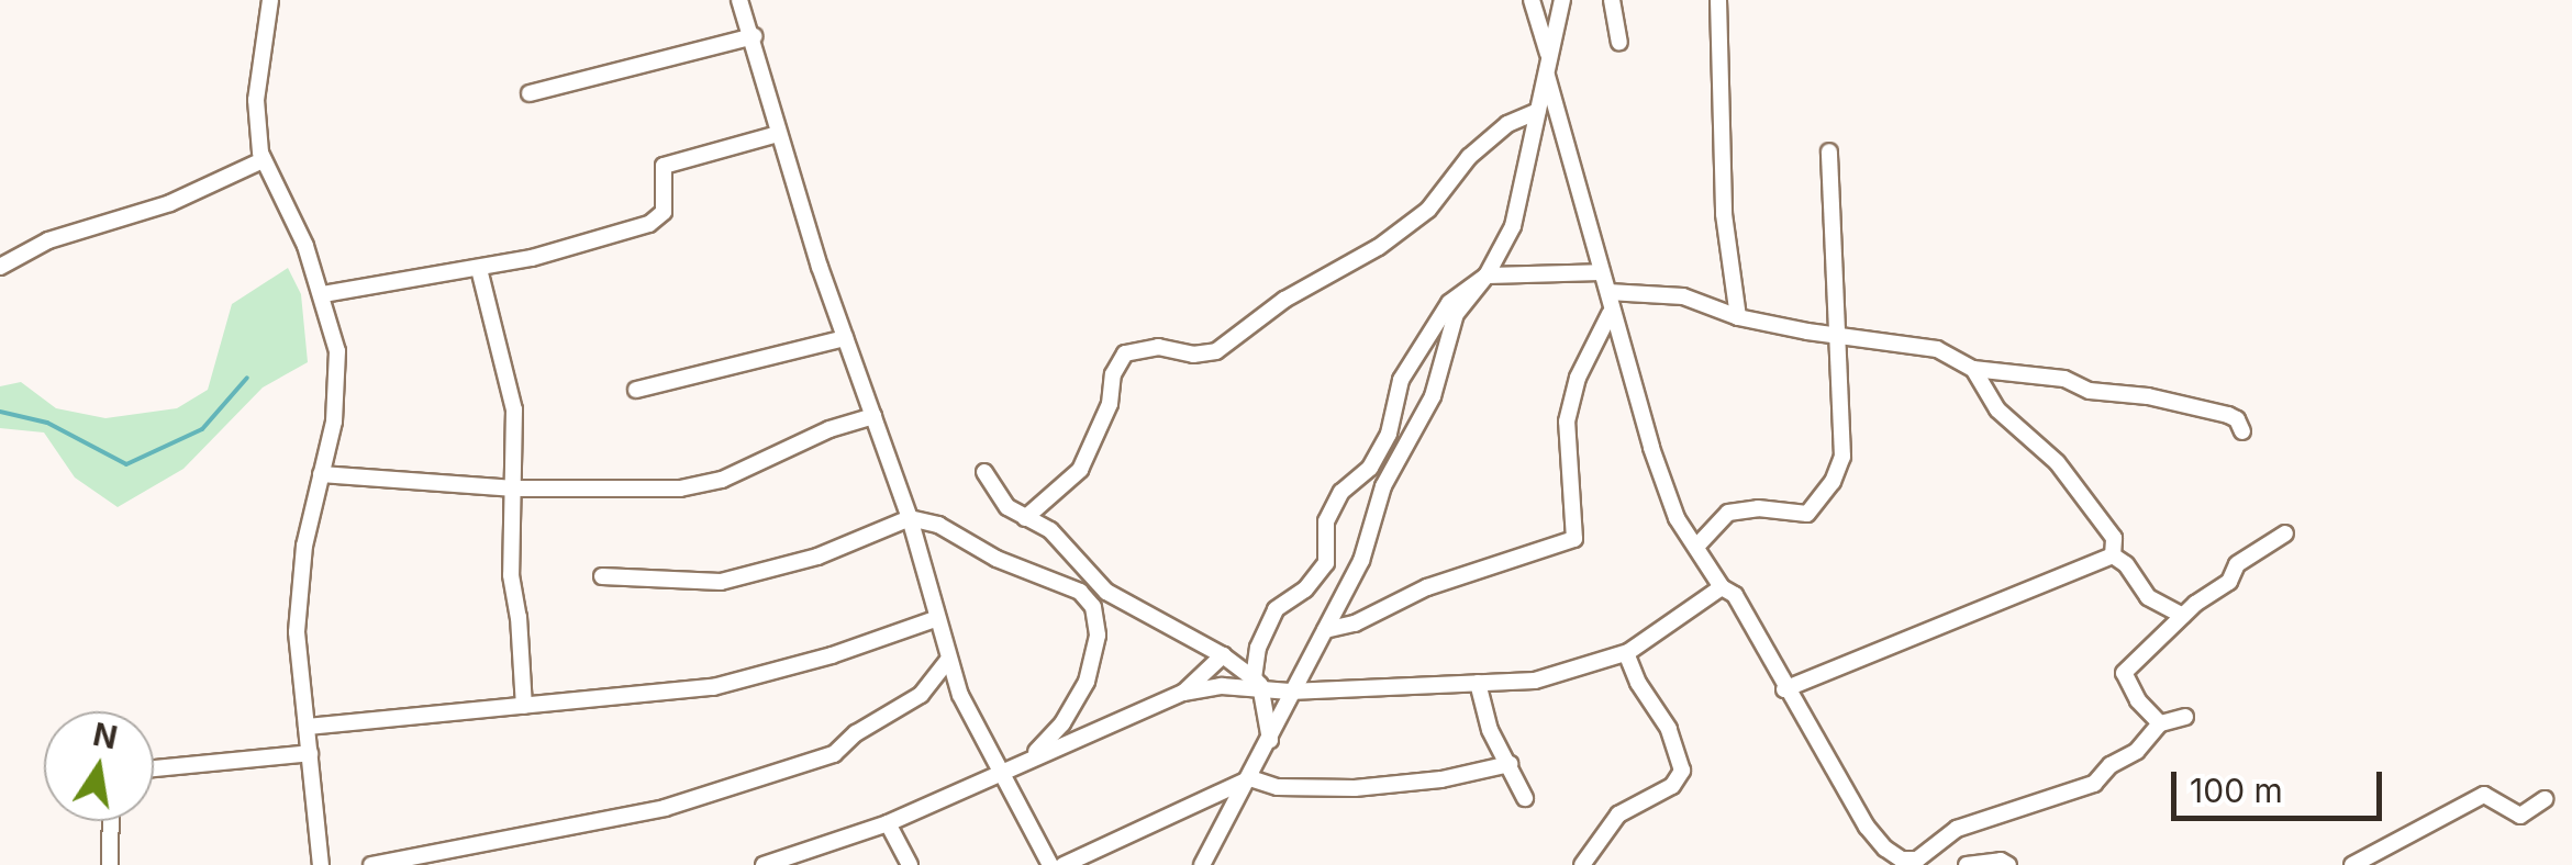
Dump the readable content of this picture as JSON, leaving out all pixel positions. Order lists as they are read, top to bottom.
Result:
{
  "scale_bar": "100 m",
  "north": "top"
}
